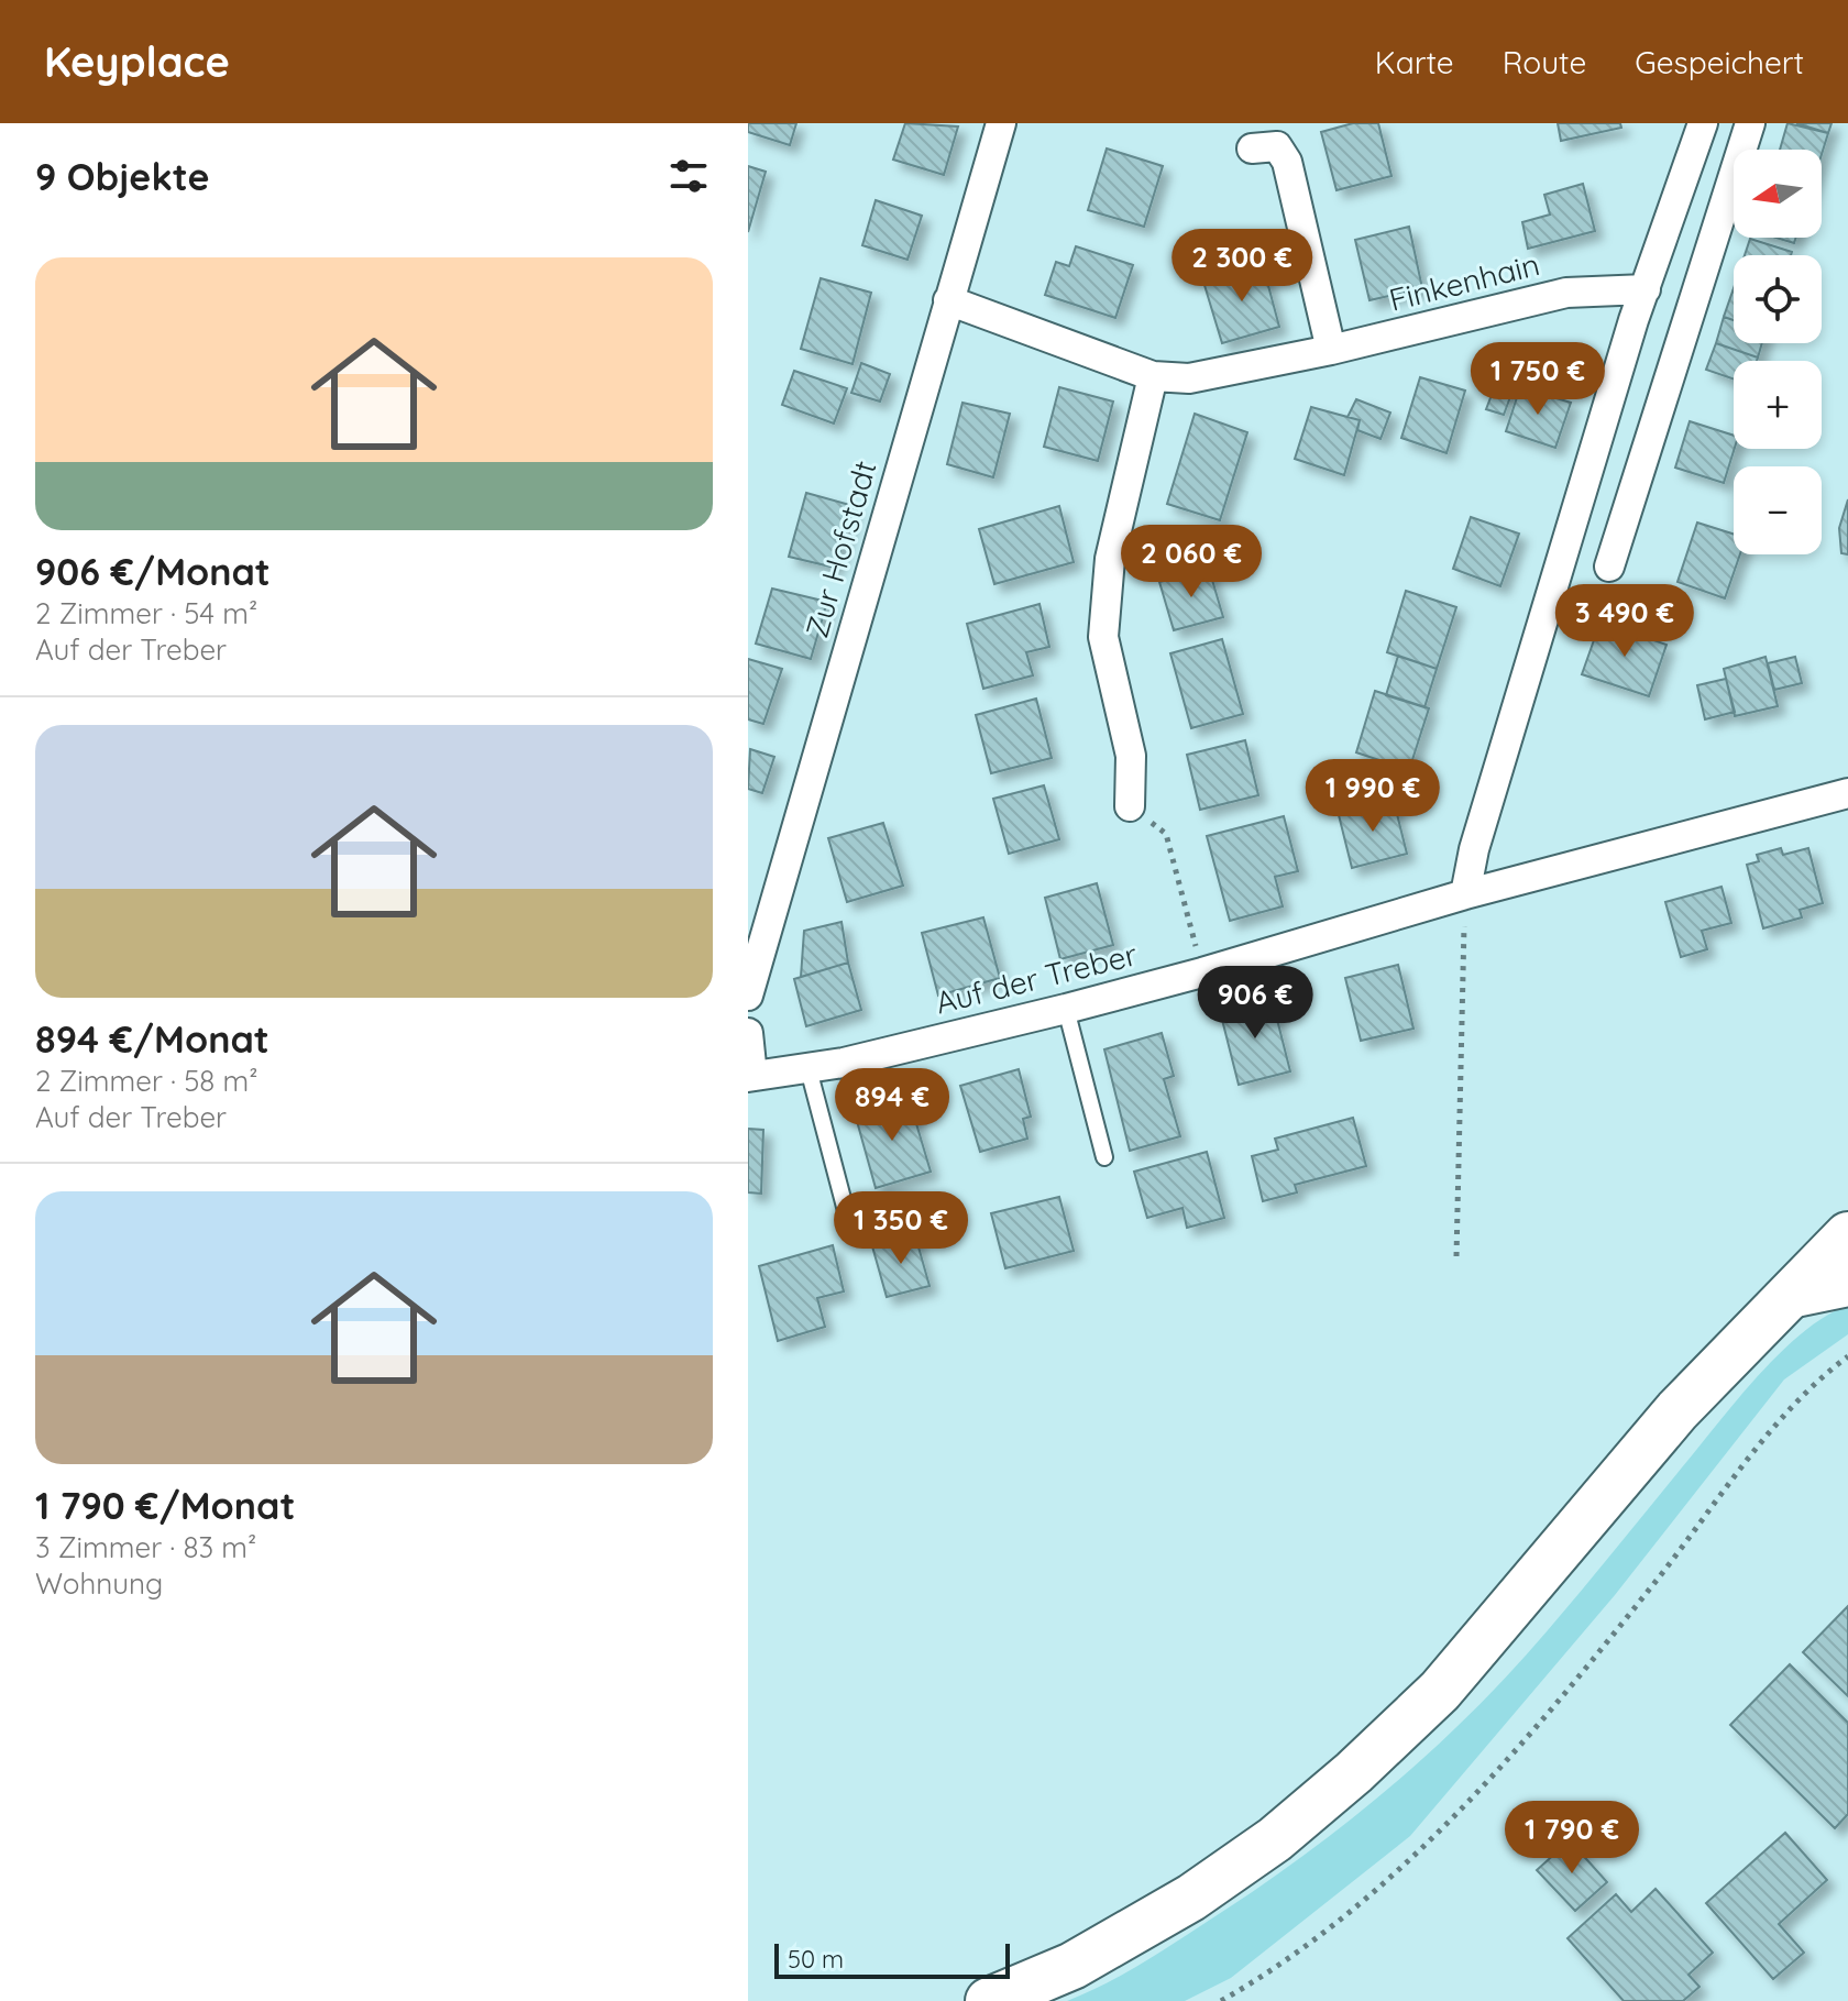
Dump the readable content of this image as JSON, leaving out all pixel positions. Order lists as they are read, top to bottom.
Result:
{
  "streets": {
    "street": ["Finkenhain", "Zur Hofstadt", "Auf der Treber"]
  },
  "crossings": [
    ["Finkenhain", "Zur Hofstadt"]
  ],
  "scale_bar": "50 m",
  "north": "left",
  "page": {
    "header": "Keyplace",
    "nav": ["Karte", "Route", "Gespeichert"],
    "heading": "9 Objekte",
    "map_buttons": ["+", "−"],
    "list": [
      {
        "name": "906 €/Monat",
        "note": "2 Zimmer · 54 m² · Auf der Treber"
      },
      {
        "name": "894 €/Monat",
        "note": "2 Zimmer · 58 m² · Auf der Treber"
      },
      {
        "name": "1 790 €/Monat",
        "note": "3 Zimmer · 83 m² · Wohnung"
      }
    ],
    "price": [
      "2 300 €",
      "1 750 €",
      "2 060 €",
      "3 490 €",
      "1 990 €",
      "906 €",
      "894 €",
      "1 350 €",
      "1 790 €"
    ],
    "scale": "50 m"
  }
}
